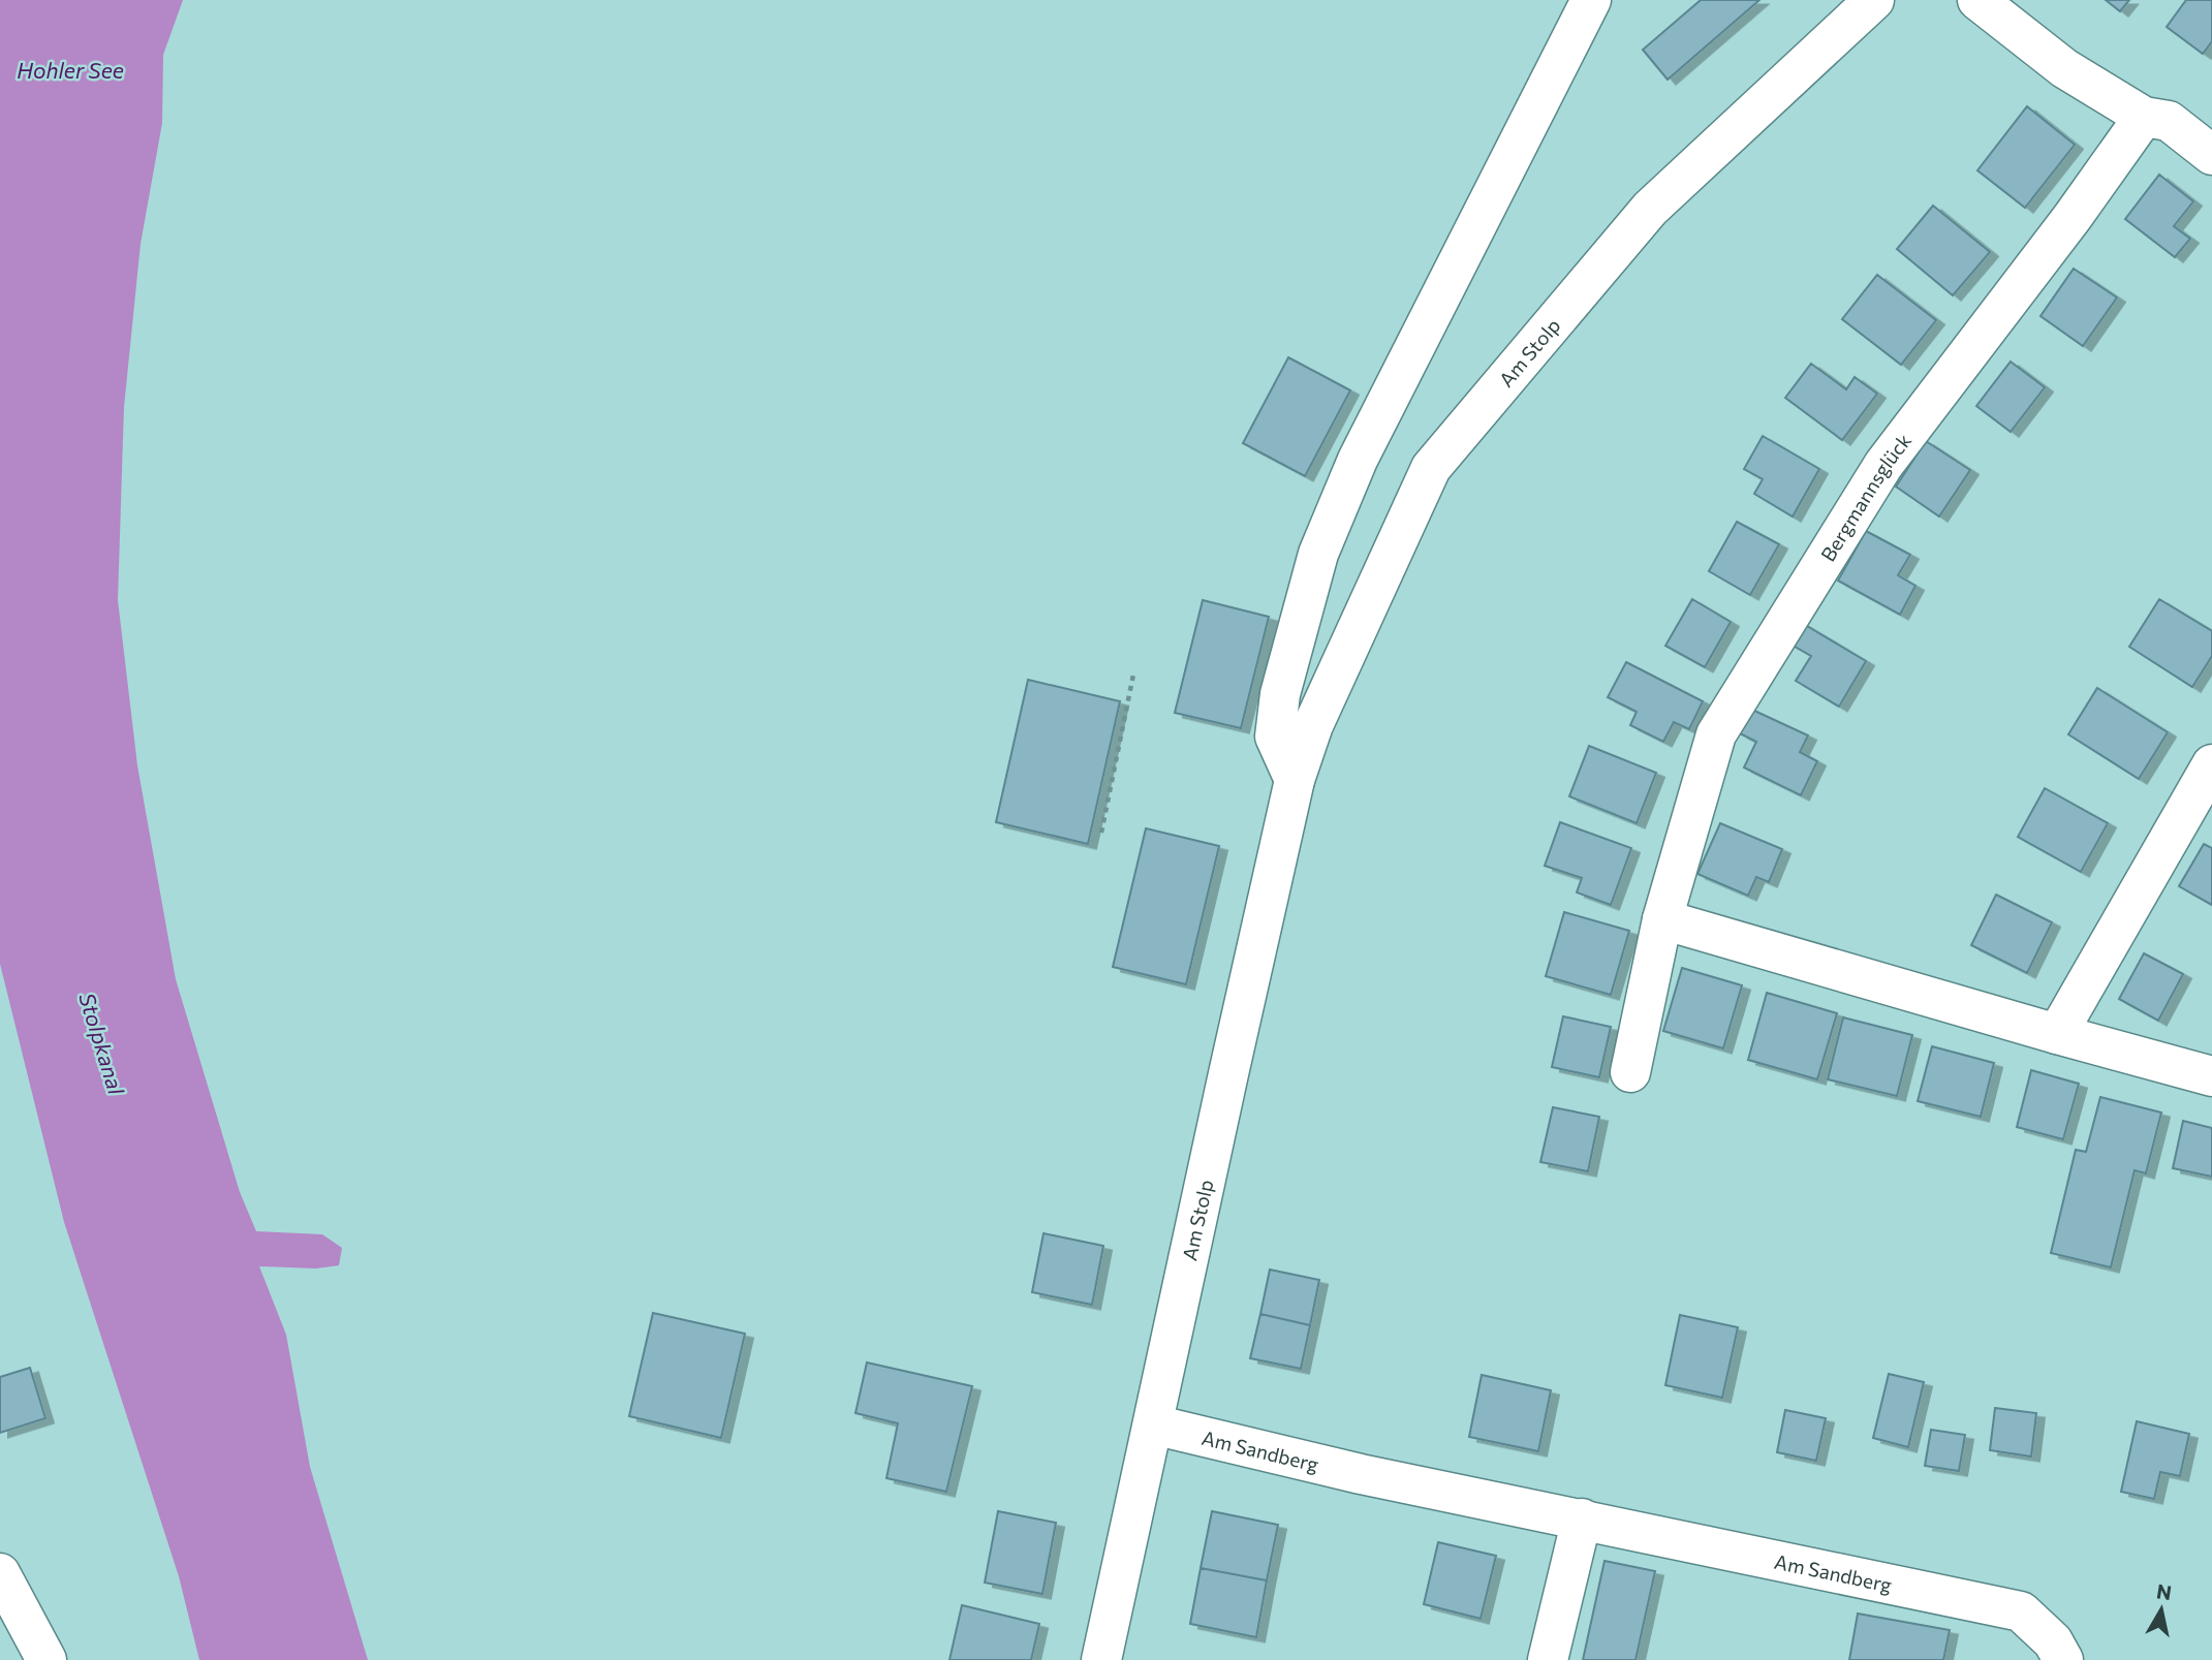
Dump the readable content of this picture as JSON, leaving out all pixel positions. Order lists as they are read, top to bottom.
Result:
{
  "streets": {
    "street": ["Am Stolp", "Bergmannsglück", "Am Sandberg"]
  },
  "crossings": [
    ["Am Stolp", "Am Sandberg"]
  ],
  "water": ["Hohler See", "Stolpkanal"],
  "north": "top"
}
